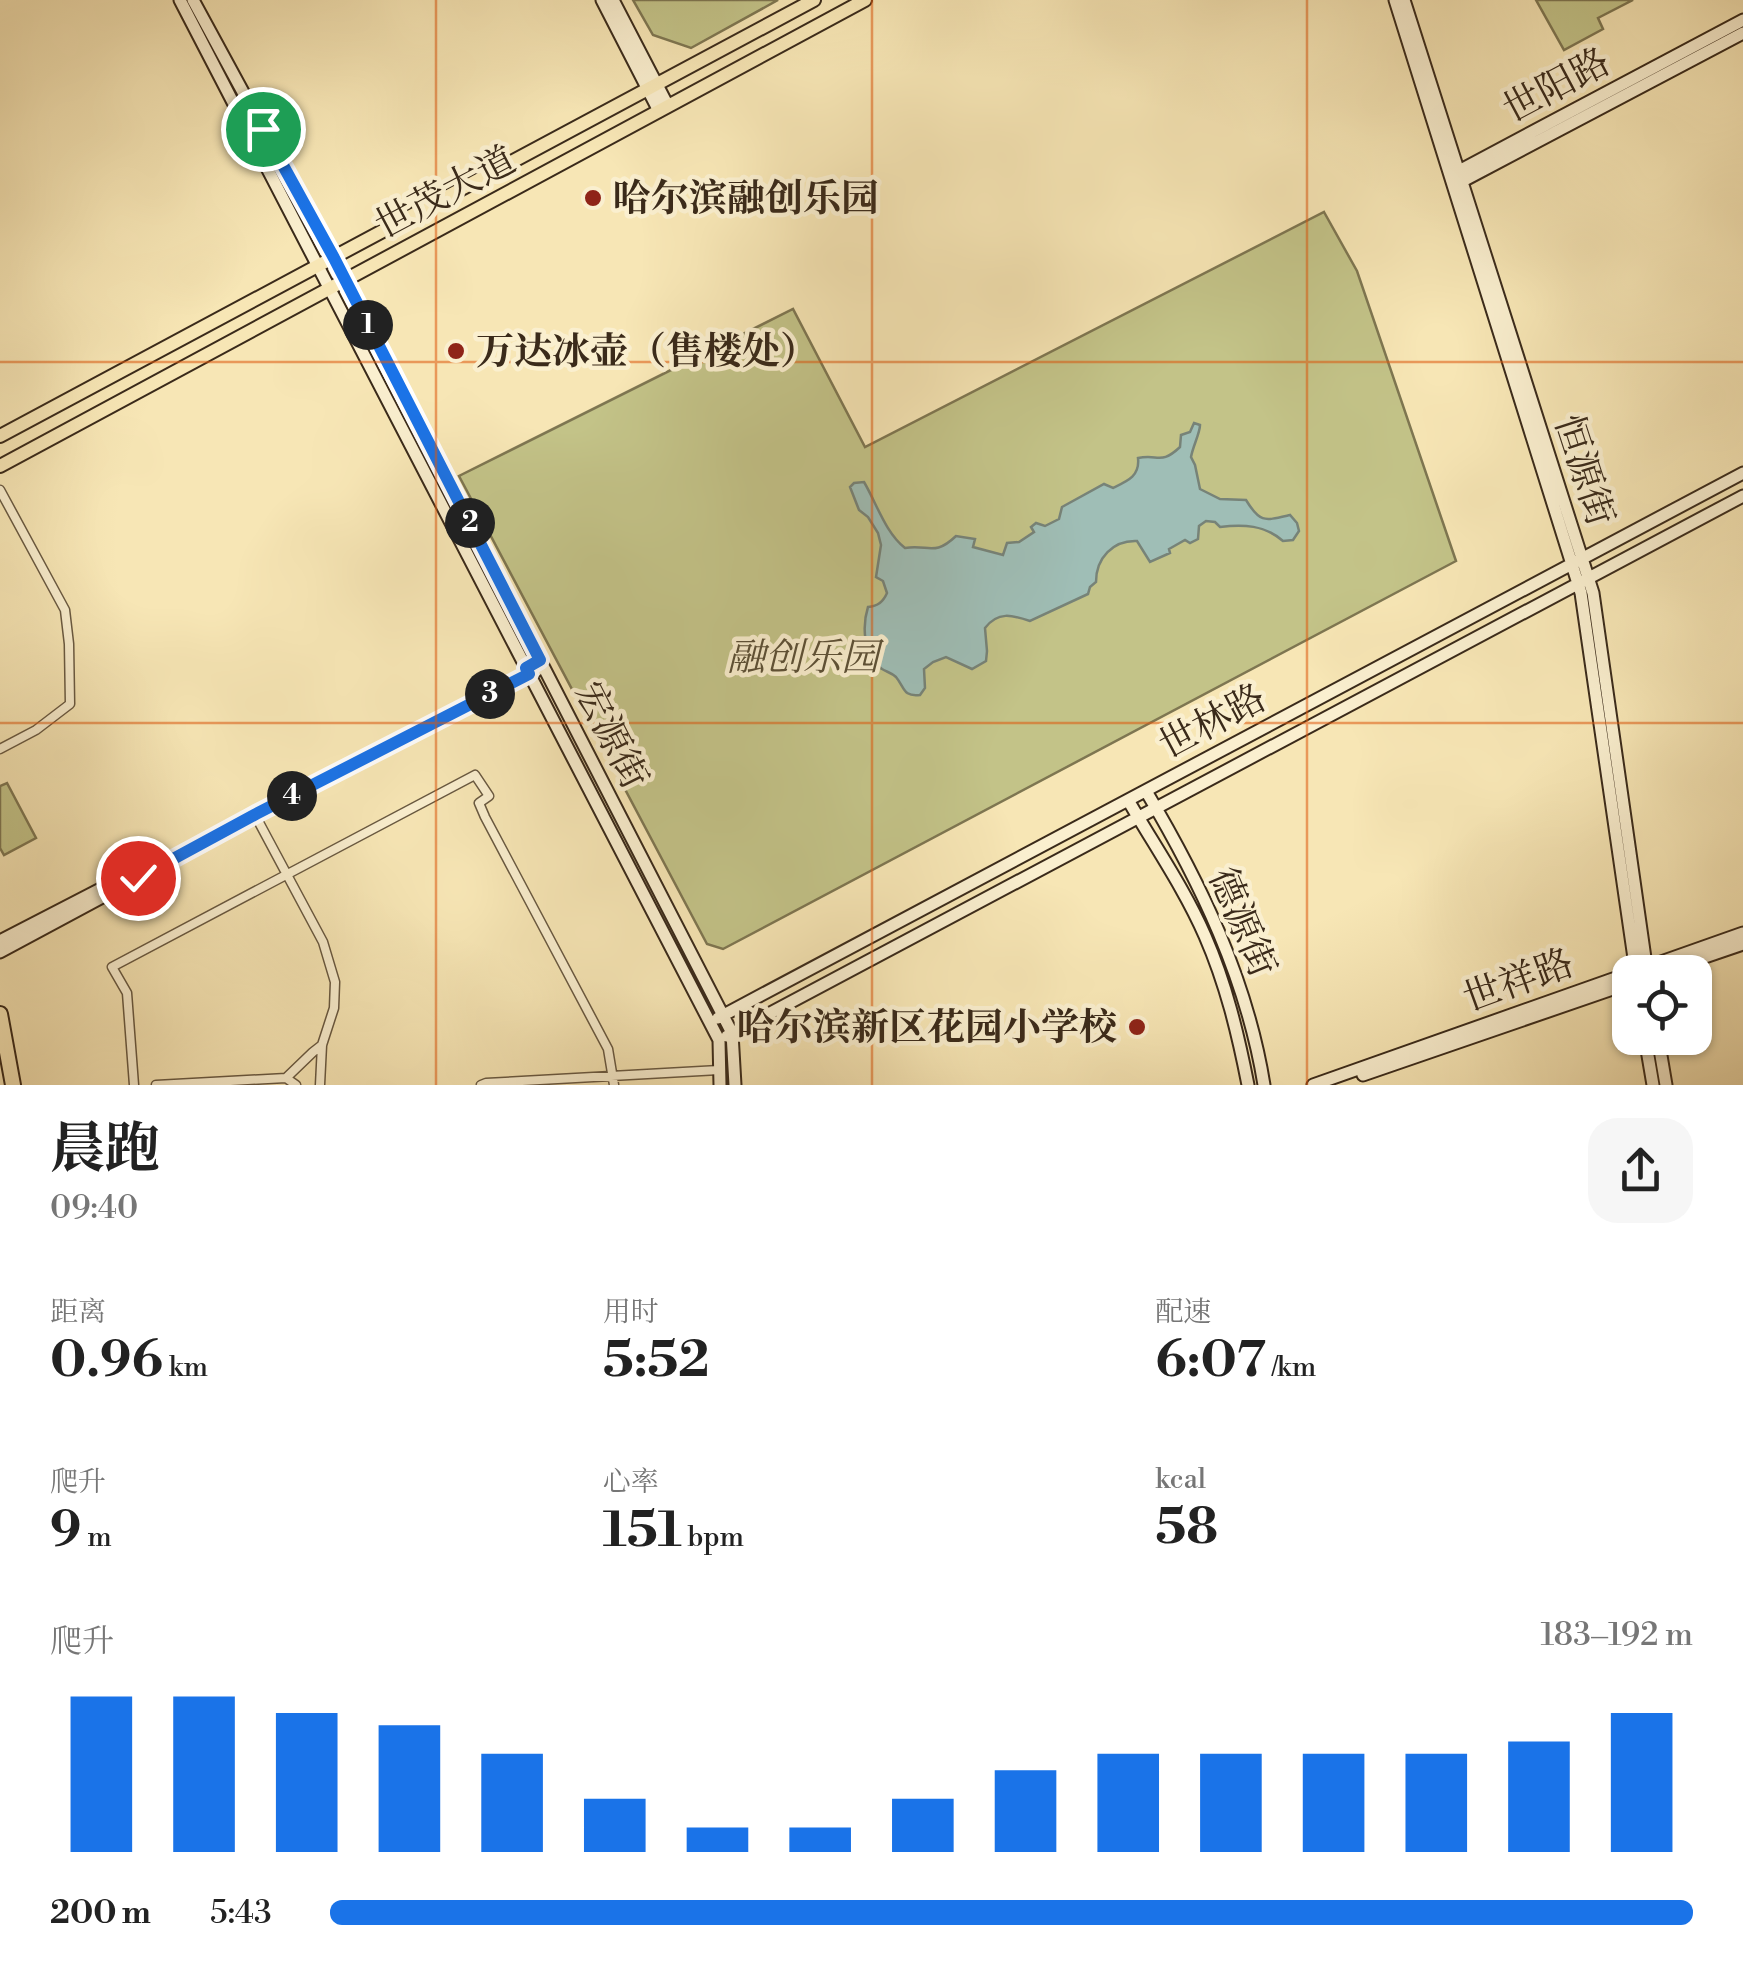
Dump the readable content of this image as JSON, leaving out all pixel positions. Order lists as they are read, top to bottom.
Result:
{
  "streets": {
    "main road": [
      "世阳路",
      "世茂大道",
      "恒源街",
      "世林路",
      "宏源街",
      "德源街",
      "世祥路"
    ]
  },
  "crossings": [
    ["世阳路", "恒源街"],
    ["世茂大道", "宏源街"],
    ["恒源街", "世林路"],
    ["世林路", "宏源街"],
    ["世林路", "德源街"]
  ],
  "parks": ["融创乐园"],
  "places": ["哈尔滨融创乐园", "万达冰壶（售楼处）", "哈尔滨新区花园小学校"],
  "page": {
    "pins": [
      "1",
      "2",
      "3",
      "4"
    ],
    "heading": ["晨跑", "09:40"],
    "stats": [
      ["距离", "0.96 km"],
      ["用时", "5:52"],
      ["配速", "6:07 /km"],
      ["爬升", "9 m"],
      ["心率", "151 bpm"],
      ["kcal", "58"]
    ],
    "chart": ["爬升", "183–192 m"],
    "list": [
      {
        "name": "200 m",
        "note": "5:43"
      }
    ]
  }
}
